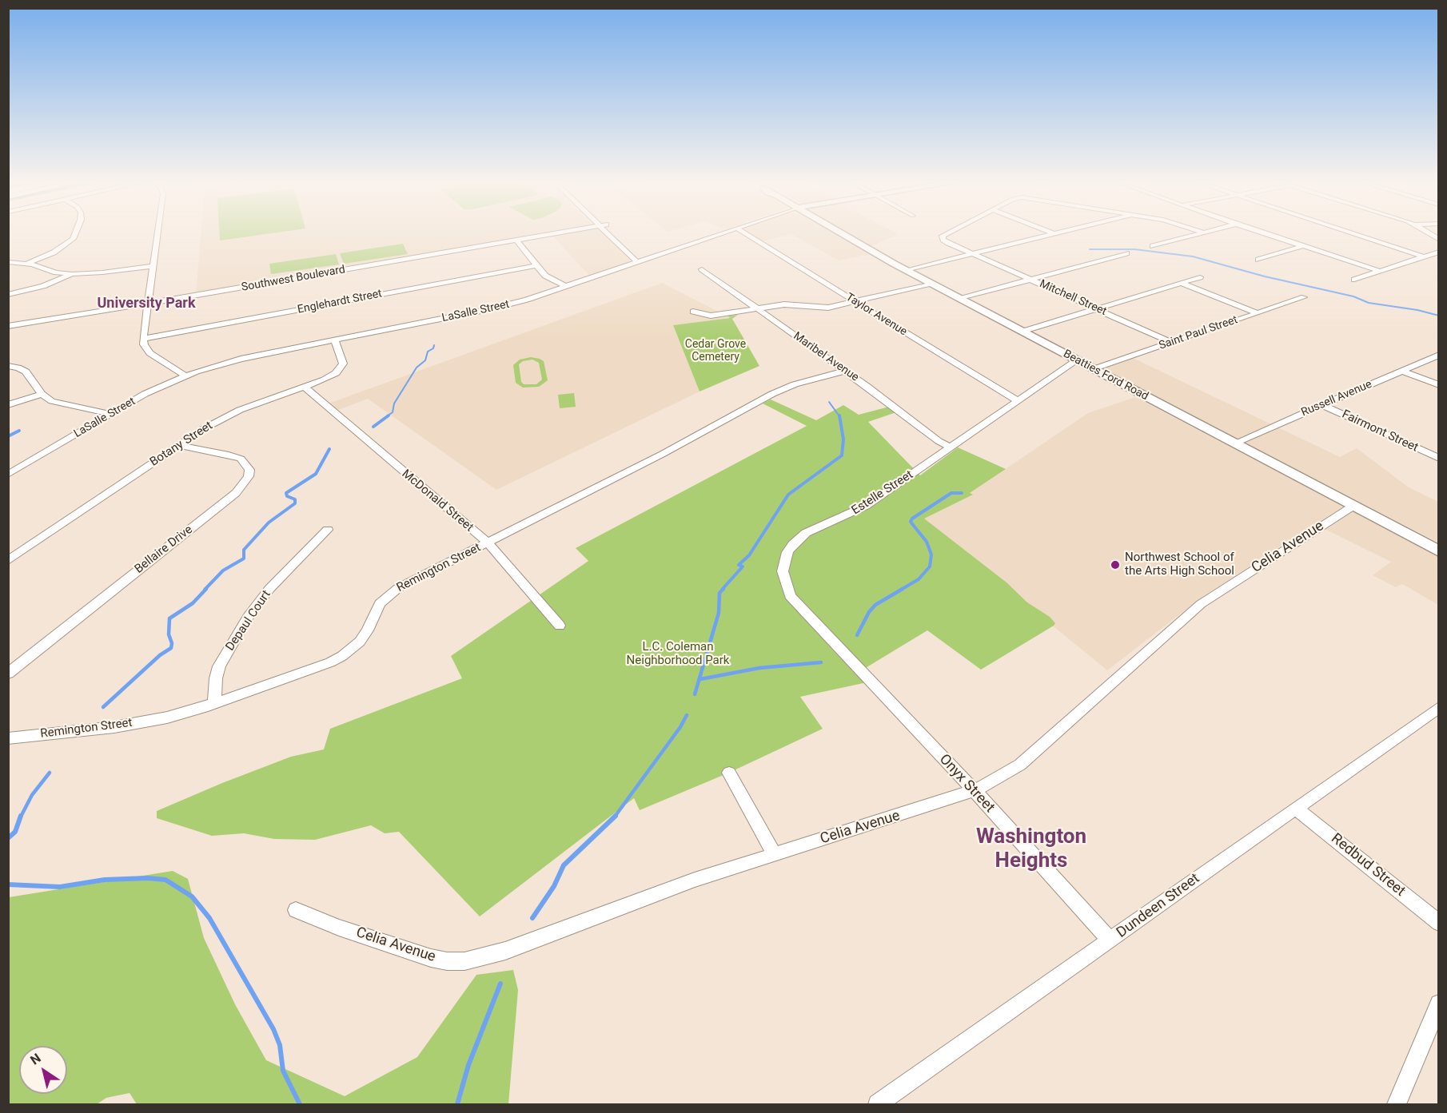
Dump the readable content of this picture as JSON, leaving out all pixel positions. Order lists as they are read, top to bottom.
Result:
{
  "streets": {
    "main road": ["Beatties Ford Road"],
    "street": [
      "Southwest Boulevard",
      "Mitchell Street",
      "Englehardt Street",
      "LaSalle Street",
      "Taylor Avenue",
      "Saint Paul Street",
      "Maribel Avenue",
      "Russell Avenue",
      "Fairmont Street",
      "Botany Street",
      "Estelle Street",
      "McDonald Street",
      "Celia Avenue",
      "Bellaire Drive",
      "Remington Street",
      "Depaul Court",
      "Onyx Street",
      "Redbud Street",
      "Dundeen Street"
    ]
  },
  "crossings": [
    ["Mitchell Street", "Saint Paul Street"],
    ["LaSalle Street", "Botany Street"],
    ["Taylor Avenue", "Estelle Street"],
    ["Saint Paul Street", "Beatties Ford Road"],
    ["Maribel Avenue", "Estelle Street"],
    ["Maribel Avenue", "Remington Street"],
    ["Beatties Ford Road", "Russell Avenue"],
    ["Beatties Ford Road", "Estelle Street"],
    ["Beatties Ford Road", "Celia Avenue"],
    ["Russell Avenue", "Fairmont Street"],
    ["Botany Street", "McDonald Street"],
    ["Botany Street", "Bellaire Drive"],
    ["Estelle Street", "Onyx Street"],
    ["McDonald Street", "Remington Street"],
    ["Celia Avenue", "Onyx Street"],
    ["Remington Street", "Depaul Court"],
    ["Onyx Street", "Dundeen Street"],
    ["Redbud Street", "Dundeen Street"]
  ],
  "districts": ["University Park", "Washington Heights"],
  "parks": ["Cedar Grove Cemetery", "L.C. Coleman Neighborhood Park"],
  "places": ["Northwest School of the Arts High School"],
  "north": "top left"
}
